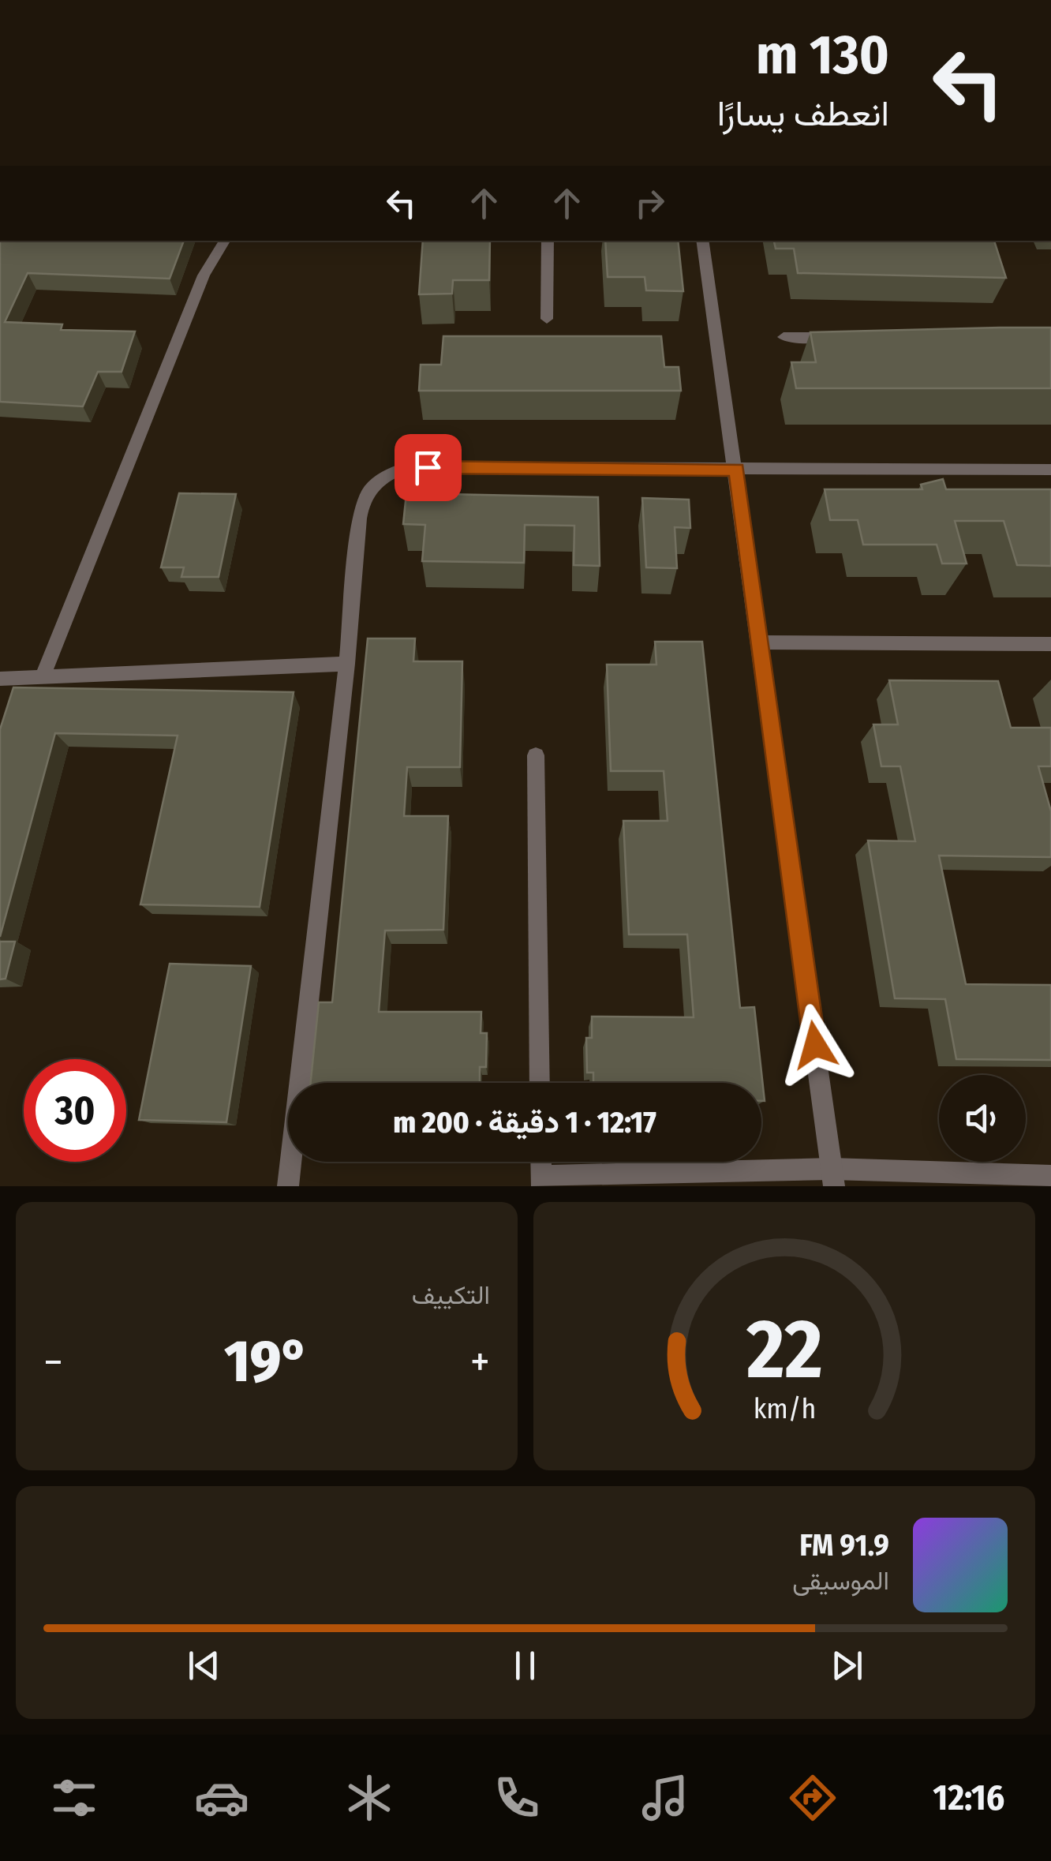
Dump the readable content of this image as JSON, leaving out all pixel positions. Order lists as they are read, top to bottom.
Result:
{
  "page": {
    "turn": ["130 m", "انعطف يسارًا"],
    "limit": "30",
    "trip": "12:17 · 1 دقيقة · 200 m",
    "tile": "التكييف",
    "heat": ["−", "19°", "+"],
    "song": ["91.9 FM", "الموسيقى"],
    "tabs": "12:16",
    "gauge": ["22", "km/h"]
  }
}
